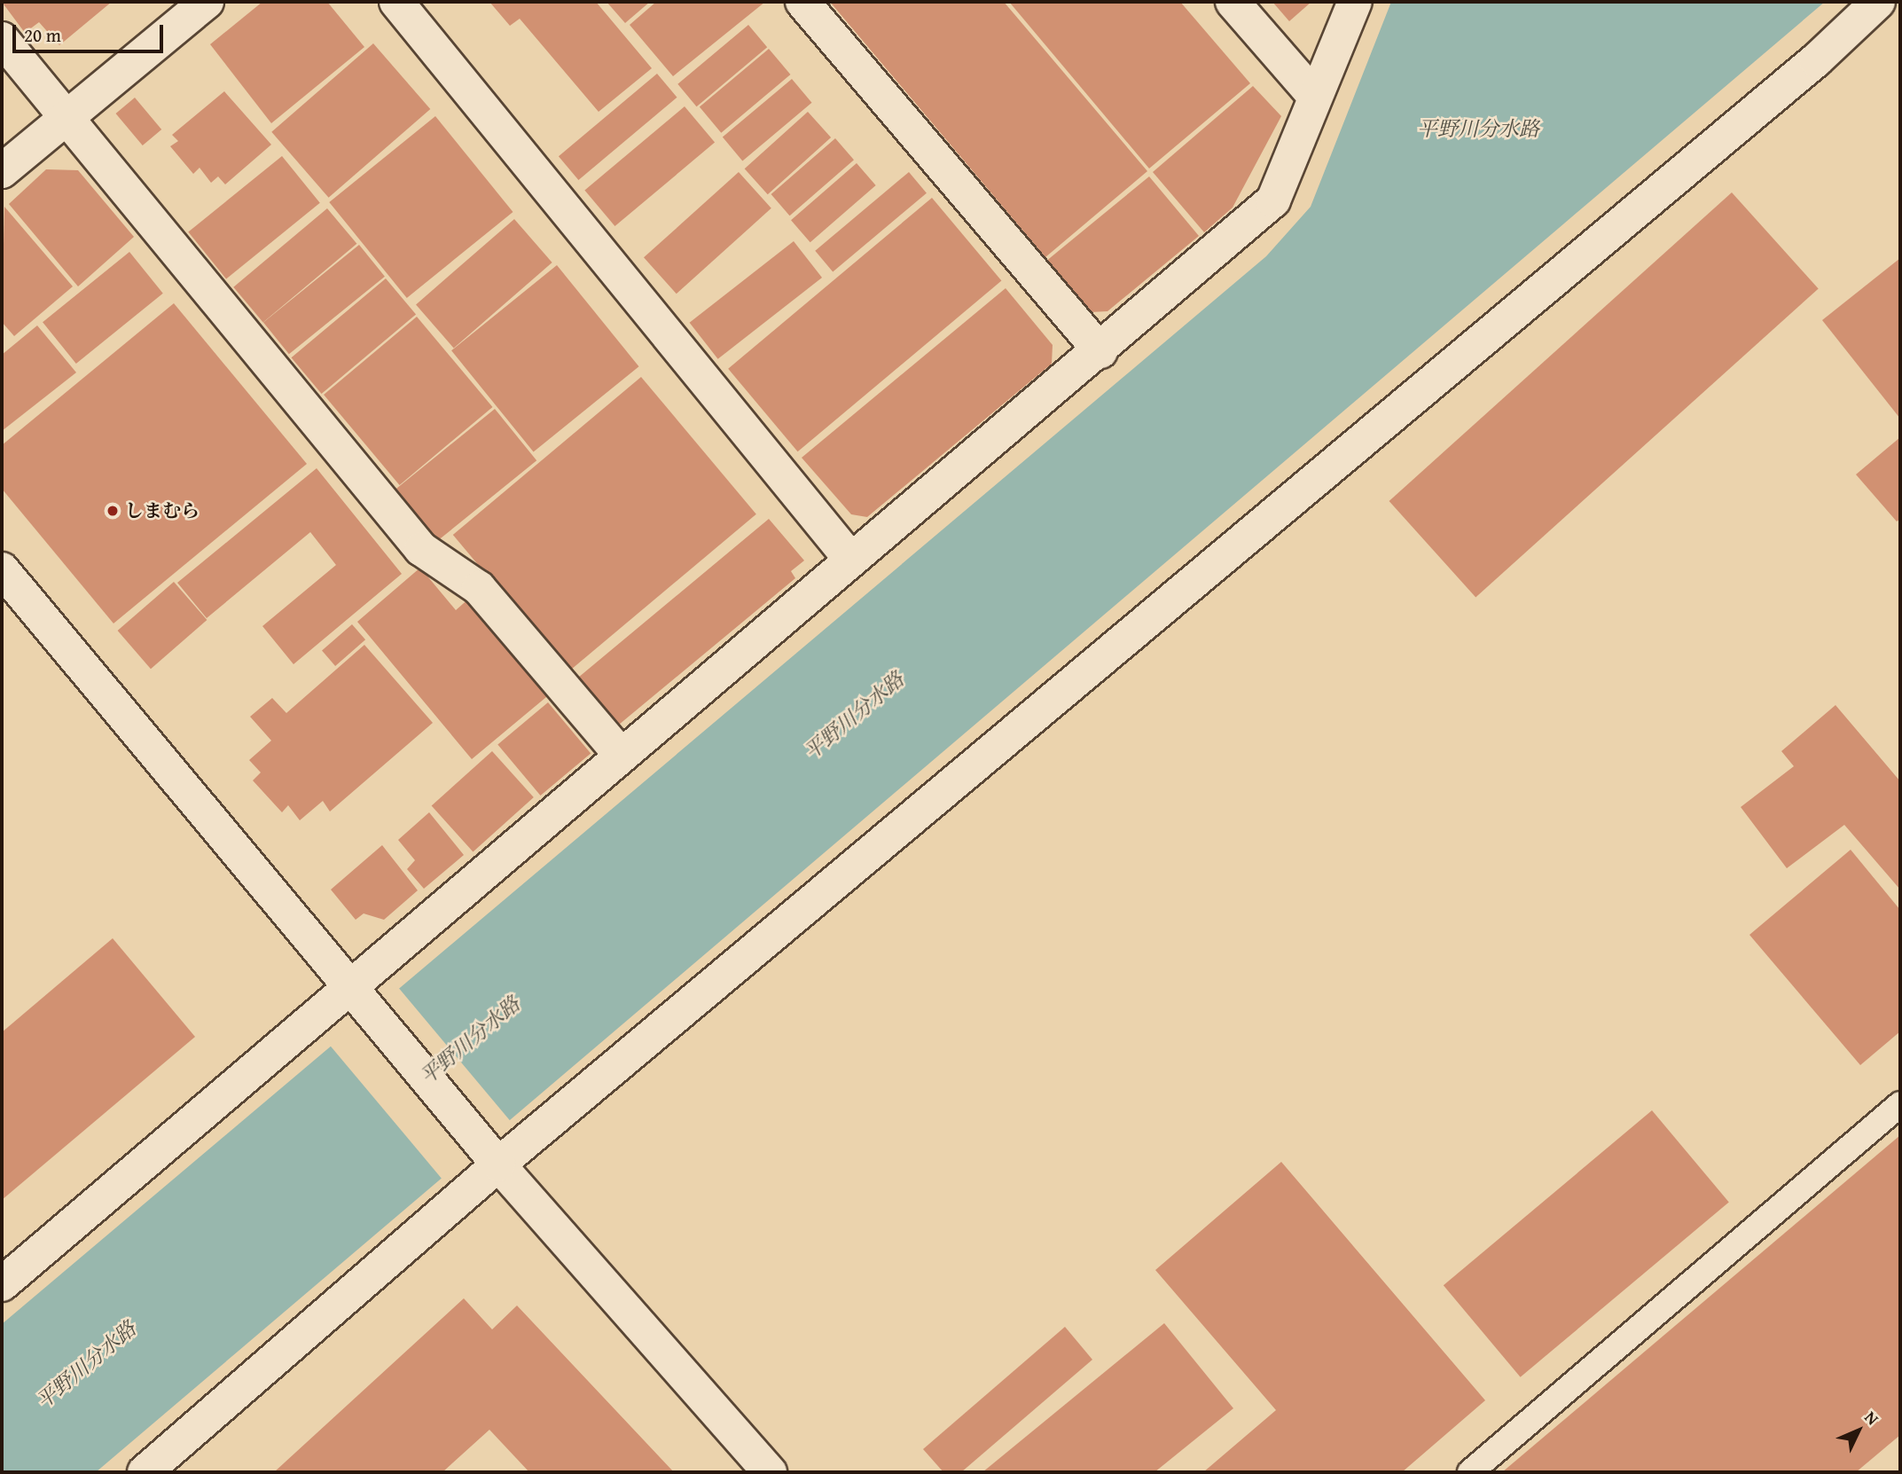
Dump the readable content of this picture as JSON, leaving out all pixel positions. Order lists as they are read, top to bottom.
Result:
{
  "water": ["平野川分水路"],
  "places": ["しまむら"],
  "scale_bar": "20 m",
  "north": "top right"
}
